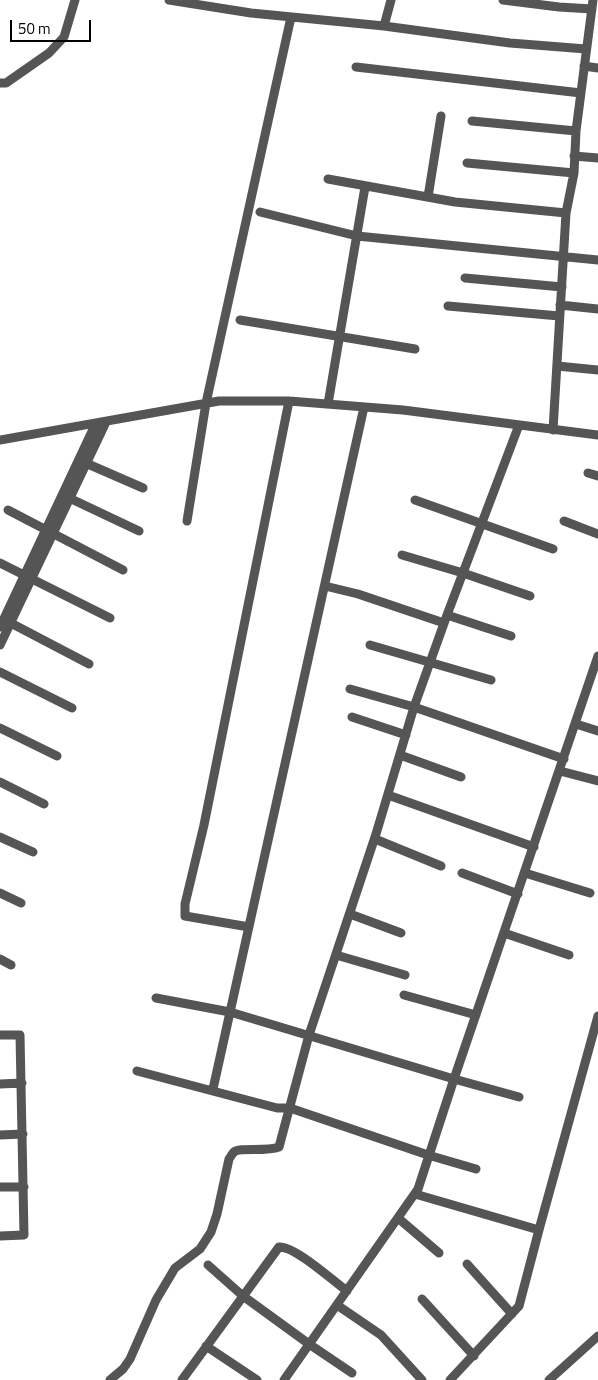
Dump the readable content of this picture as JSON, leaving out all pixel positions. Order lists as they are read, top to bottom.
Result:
{
  "scale_bar": "50 m"
}
